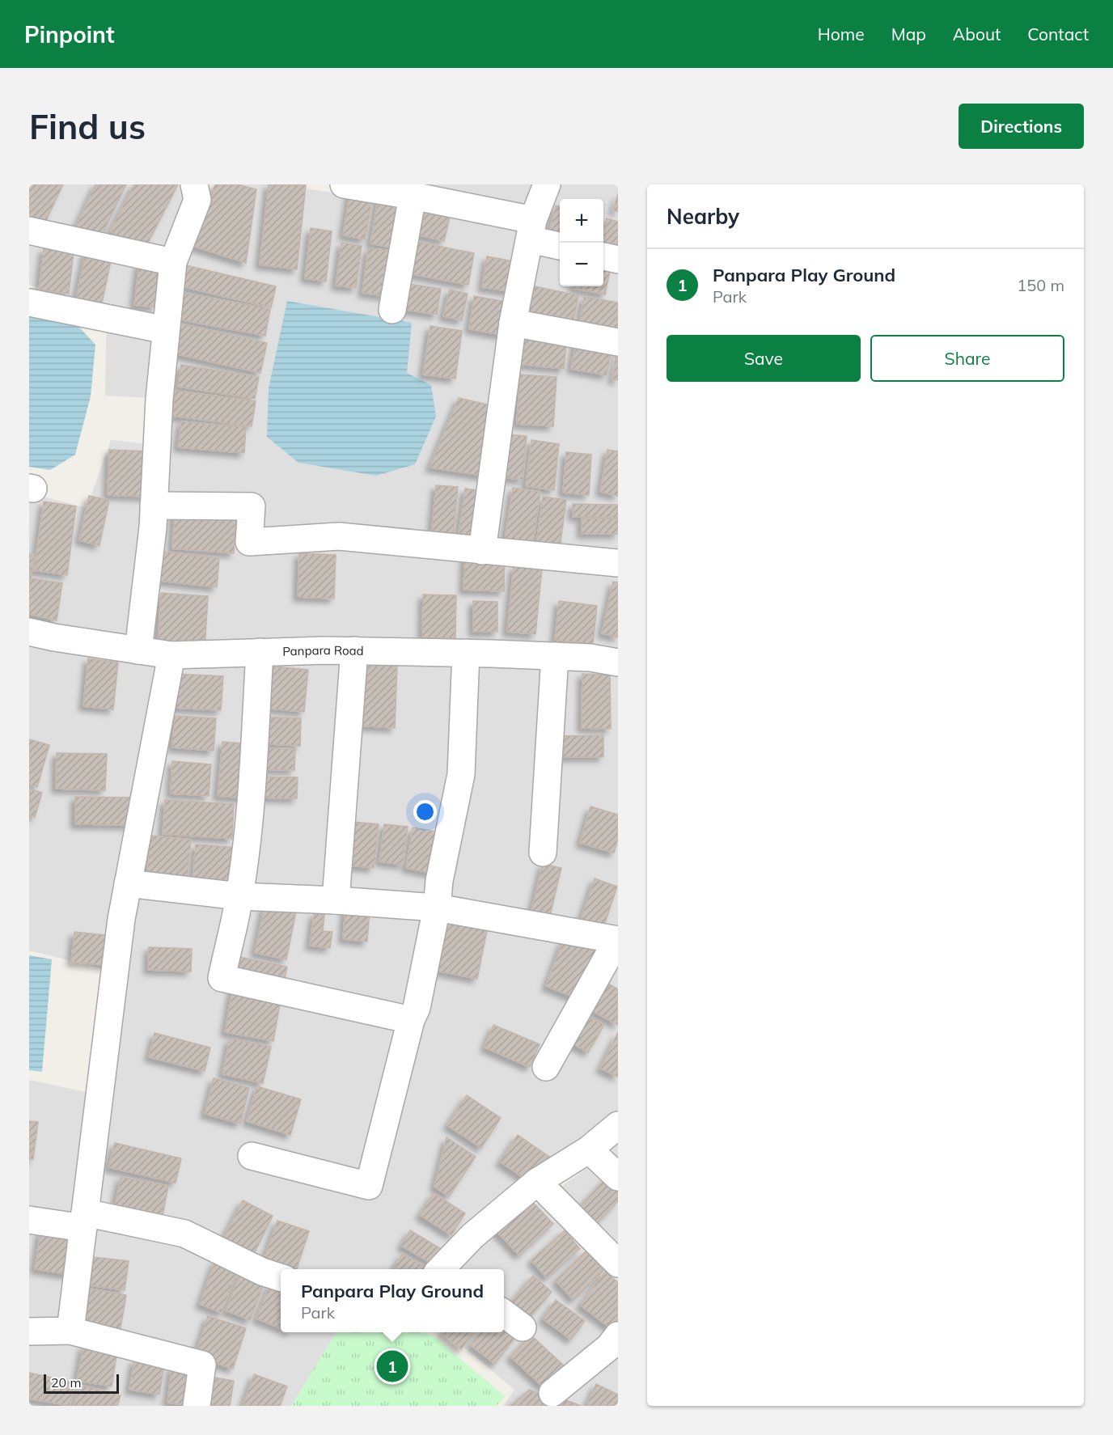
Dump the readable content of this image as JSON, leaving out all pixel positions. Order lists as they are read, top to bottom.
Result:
{
  "streets": {
    "street": ["Panpara Road"]
  },
  "scale_bar": "20 m",
  "page": {
    "header": "Pinpoint",
    "nav": [
      "Home",
      "Map",
      "About",
      "Contact"
    ],
    "buttons": [
      "Directions",
      ["Save", "Share"]
    ],
    "title": "Find us",
    "heading": "Nearby",
    "map_buttons": ["+", "−"],
    "list": [
      {
        "mark": "1",
        "name": "Panpara Play Ground",
        "note": "Park",
        "value": "150 m"
      }
    ],
    "popup": ["Panpara Play Ground", "Park"],
    "pins": "1",
    "scale": "20 m"
  }
}
